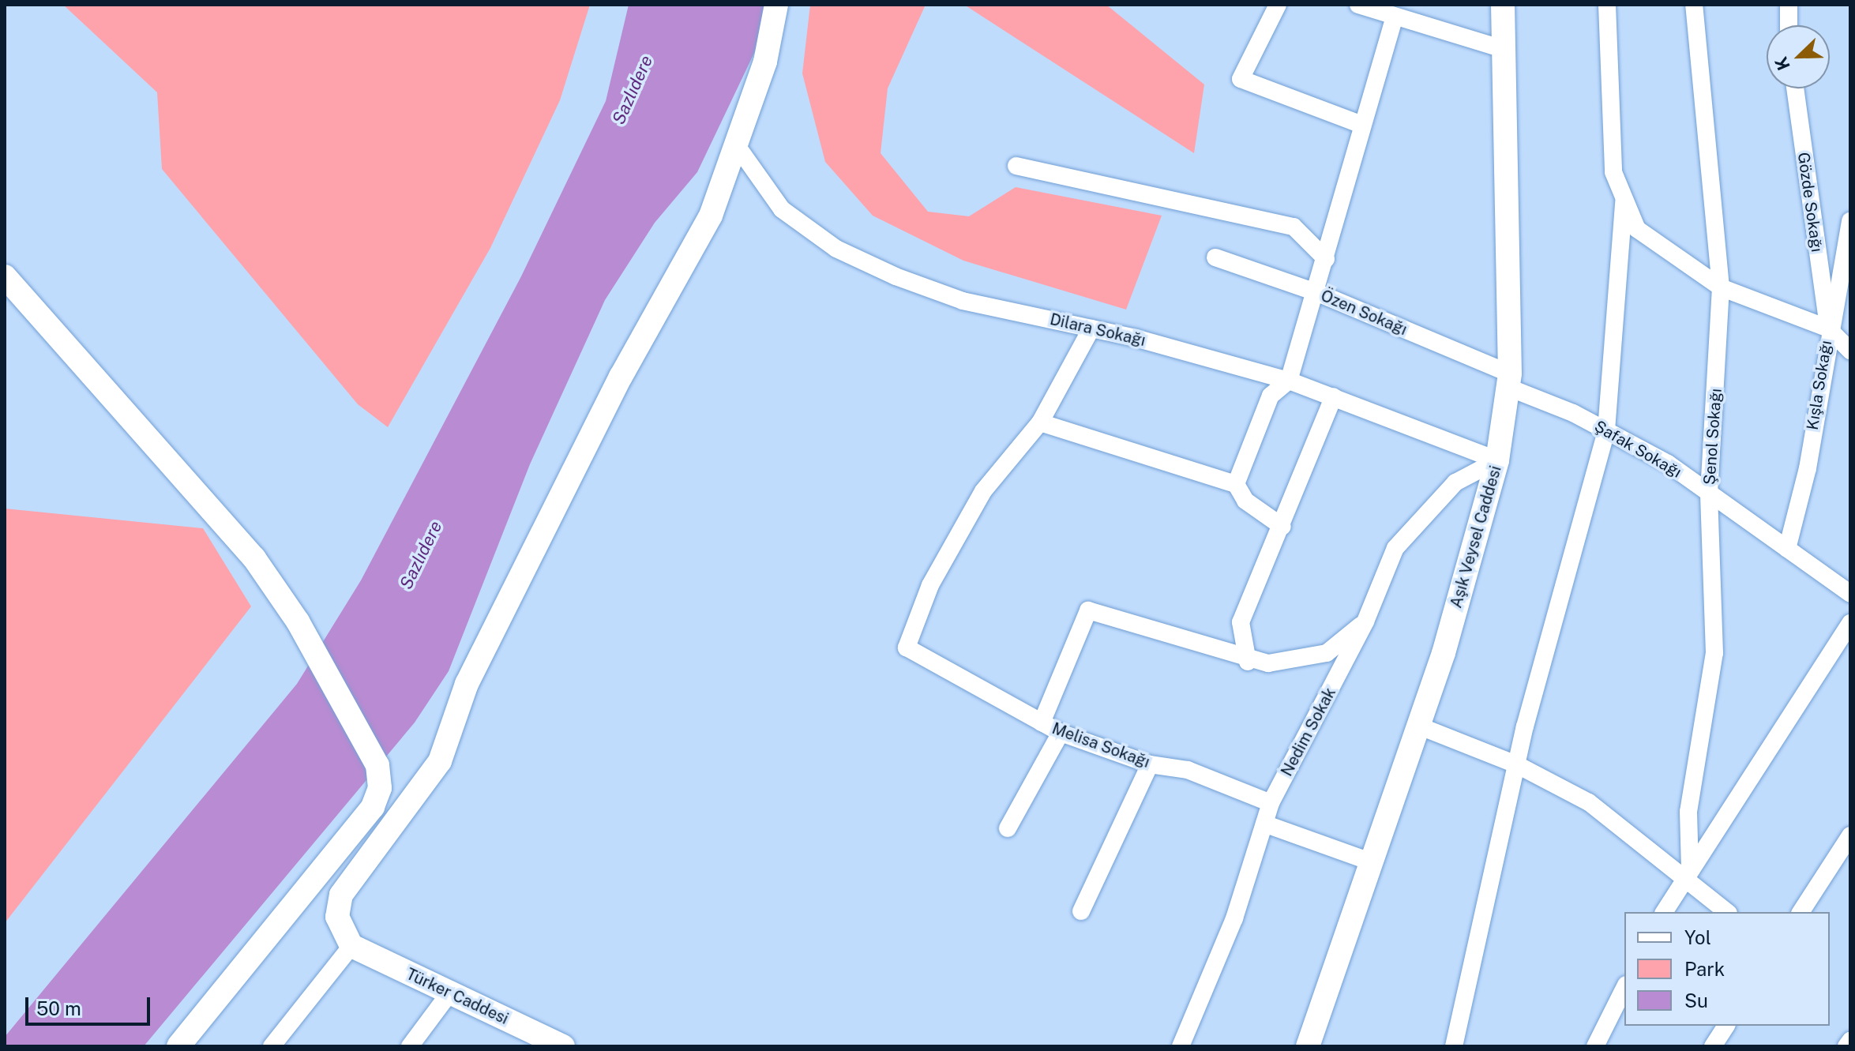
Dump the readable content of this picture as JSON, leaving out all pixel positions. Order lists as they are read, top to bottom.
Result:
{
  "streets": {
    "street": [
      "Gözde Sokağı",
      "Özen Sokağı",
      "Dilara Sokağı",
      "Kışla Sokağı",
      "Şenol Sokağı",
      "Şafak Sokağı",
      "Aşık Veysel Caddesi",
      "Nedim Sokak",
      "Melisa Sokağı",
      "Türker Caddesi"
    ]
  },
  "crossings": [
    ["Gözde Sokağı", "Kışla Sokağı"],
    ["Özen Sokağı", "Şafak Sokağı"],
    ["Özen Sokağı", "Aşık Veysel Caddesi"],
    ["Dilara Sokağı", "Aşık Veysel Caddesi"],
    ["Dilara Sokağı", "Nedim Sokak"],
    ["Kışla Sokağı", "Şafak Sokağı"],
    ["Şenol Sokağı", "Şafak Sokağı"],
    ["Şafak Sokağı", "Aşık Veysel Caddesi"],
    ["Aşık Veysel Caddesi", "Nedim Sokak"],
    ["Nedim Sokak", "Melisa Sokağı"]
  ],
  "water": ["Sazlıdere"],
  "legend": ["Yol", "Park", "Su"],
  "scale_bar": "50 m",
  "north": "bottom left"
}
